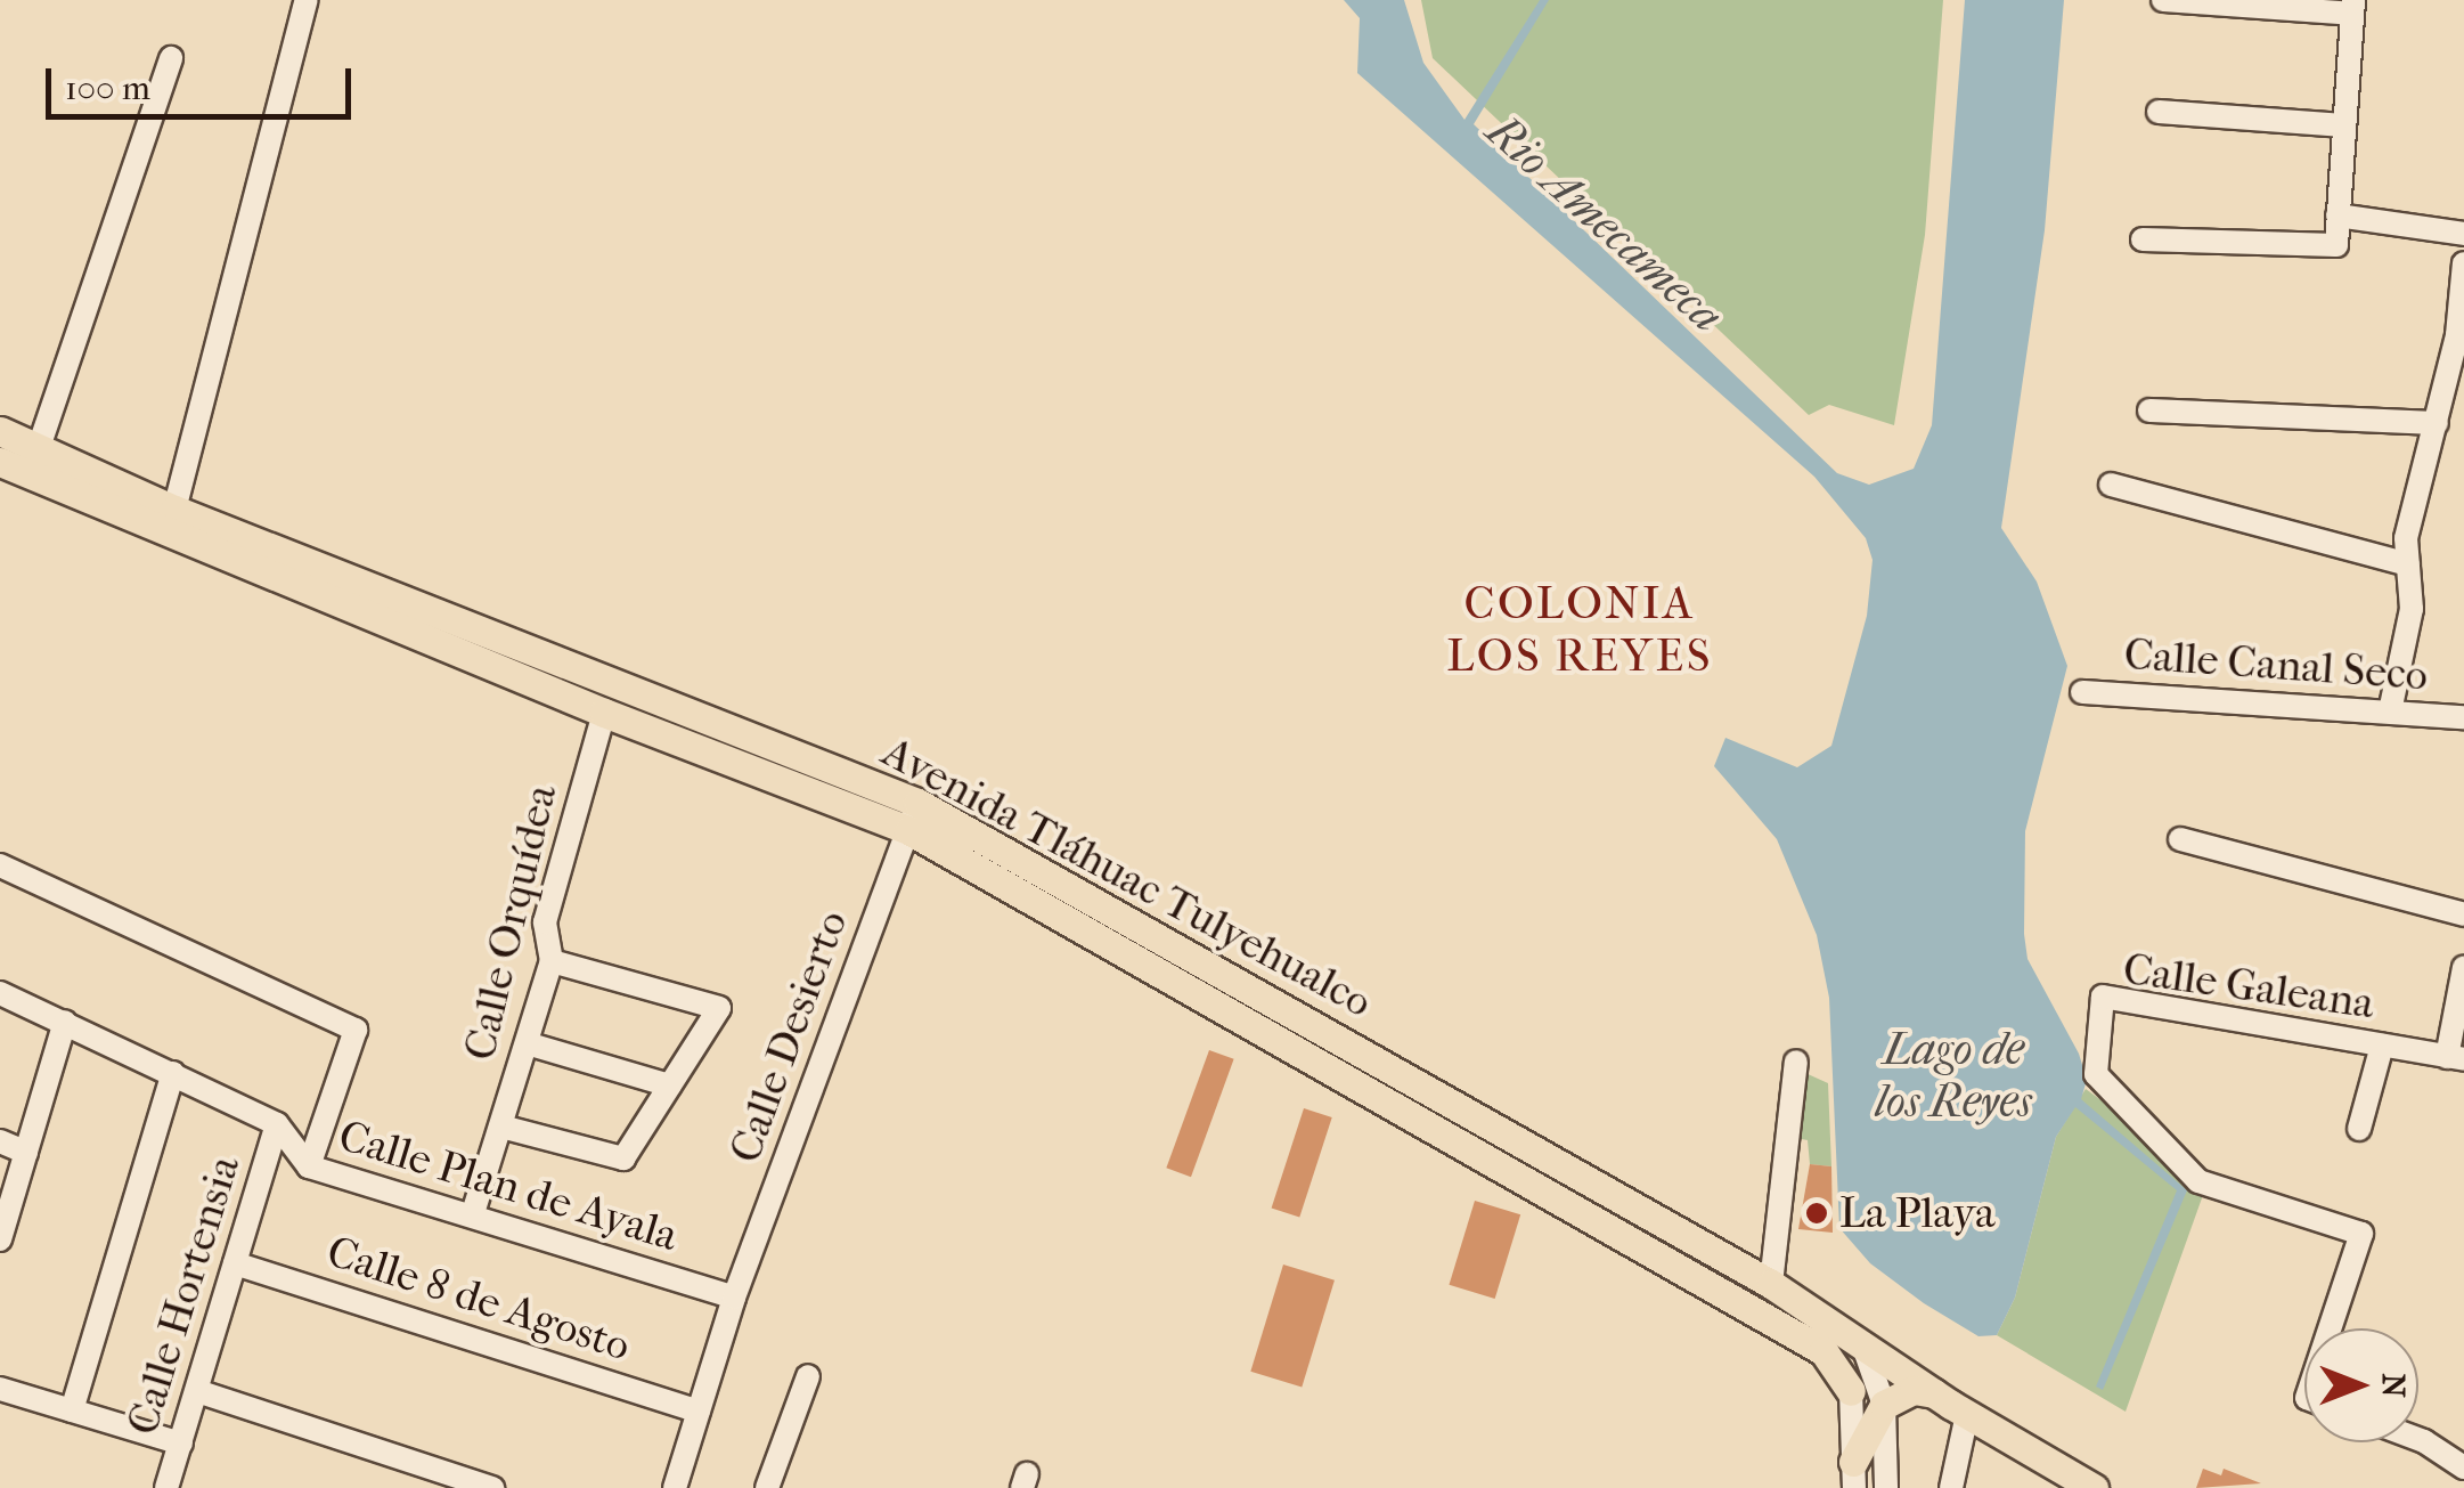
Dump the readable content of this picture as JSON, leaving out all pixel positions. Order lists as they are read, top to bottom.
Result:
{
  "streets": {
    "main road": ["Avenida Tláhuac Tulyehualco"],
    "street": [
      "Calle Canal Seco",
      "Calle Orquídea",
      "Calle Galeana",
      "Calle Desierto",
      "Calle Plan de Ayala",
      "Calle Hortensia",
      "Calle 8 de Agosto"
    ]
  },
  "crossings": [
    ["Avenida Tláhuac Tulyehualco", "Calle Orquídea"],
    ["Avenida Tláhuac Tulyehualco", "Calle Desierto"],
    ["Calle Orquídea", "Calle Plan de Ayala"],
    ["Calle Desierto", "Calle Plan de Ayala"],
    ["Calle Desierto", "Calle 8 de Agosto"],
    ["Calle Plan de Ayala", "Calle Hortensia"],
    ["Calle Hortensia", "Calle 8 de Agosto"]
  ],
  "districts": ["COLONIA LOS REYES"],
  "water": ["Rio Amecameca", "Lago de los Reyes"],
  "places": ["La Playa"],
  "scale_bar": "100 m",
  "north": "right"
}
